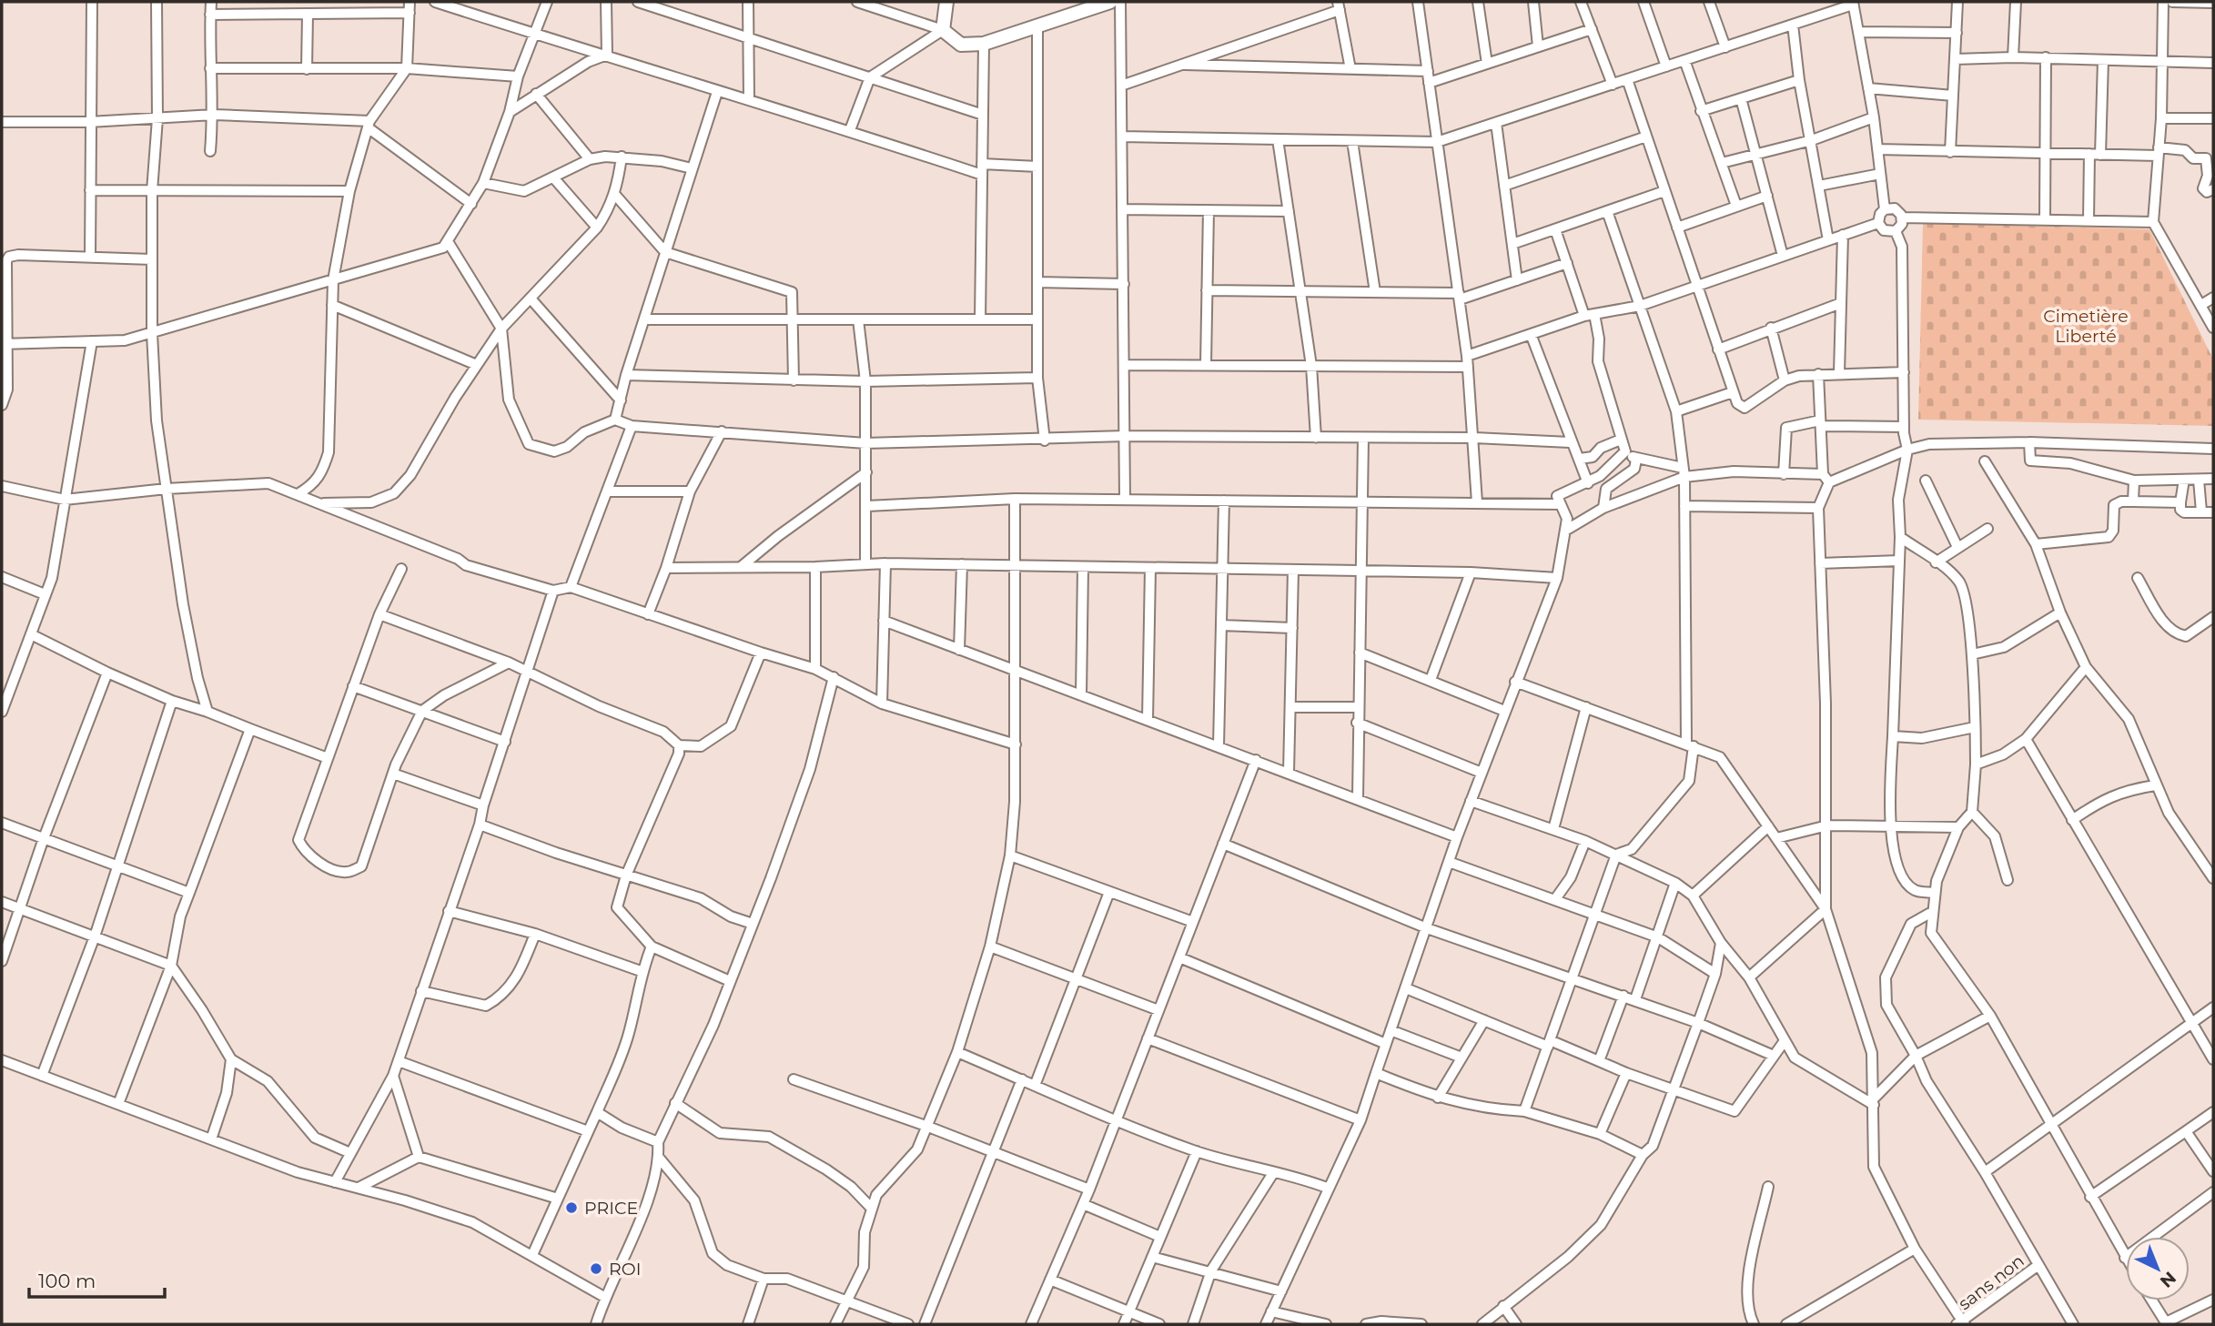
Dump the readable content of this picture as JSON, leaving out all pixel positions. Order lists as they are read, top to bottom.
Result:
{
  "streets": {
    "street": ["sans non"]
  },
  "parks": ["Cimetière Liberté"],
  "places": ["PRICE", "ROI"],
  "scale_bar": "100 m",
  "north": "bottom right"
}
